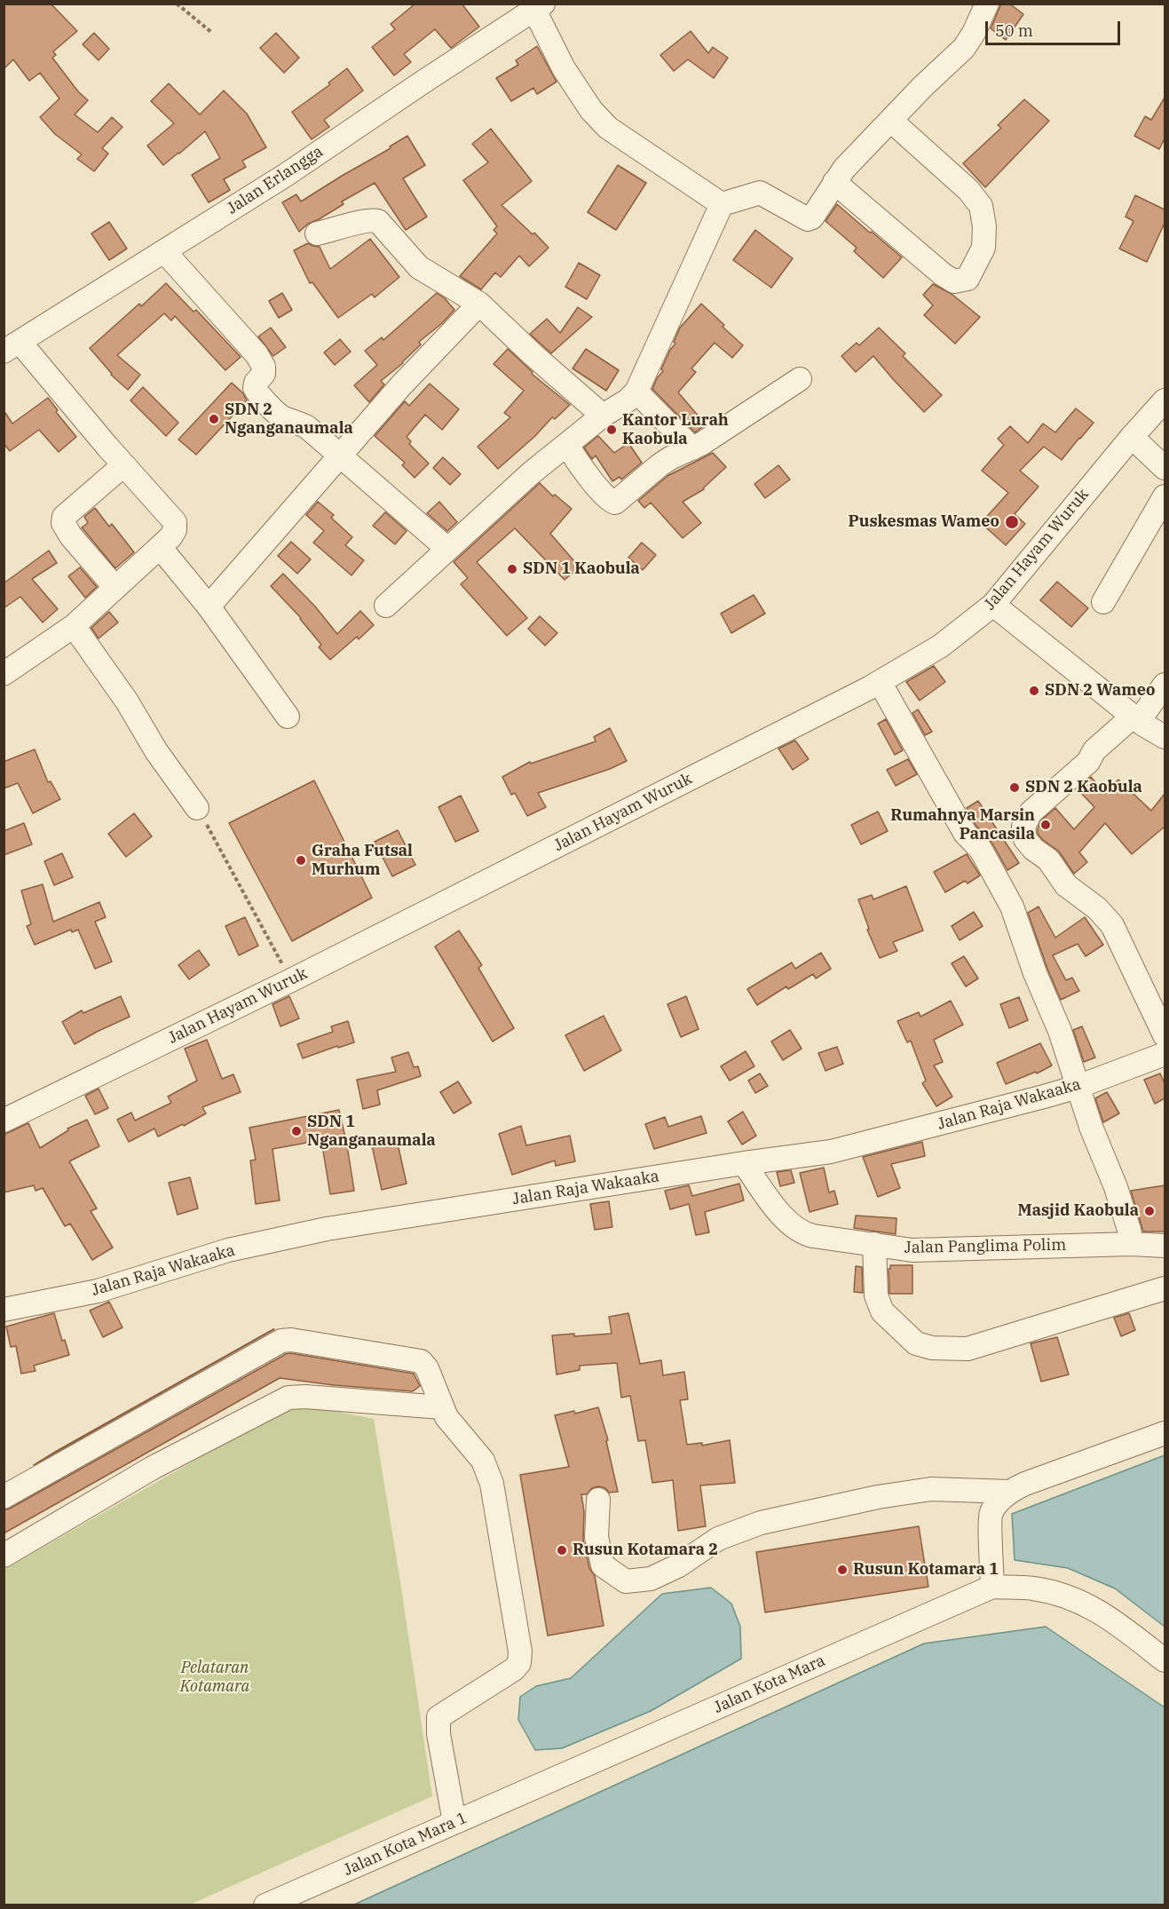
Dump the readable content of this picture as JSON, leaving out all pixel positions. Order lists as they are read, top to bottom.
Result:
{
  "streets": {
    "street": [
      "Jalan Erlangga",
      "Jalan Hayam Wuruk",
      "Jalan Raja Wakaaka",
      "Jalan Panglima Polim",
      "Jalan Kota Mara",
      "Jalan Kota Mara 1"
    ]
  },
  "crossings": [
    ["Jalan Raja Wakaaka", "Jalan Panglima Polim"],
    ["Jalan Kota Mara", "Jalan Kota Mara 1"]
  ],
  "parks": ["Pelataran Kotamara"],
  "places": [
    "SDN 2 Nganganaumala",
    "Kantor Lurah Kaobula",
    "Puskesmas Wameo",
    "SDN 1 Kaobula",
    "SDN 2 Wameo",
    "SDN 2 Kaobula",
    "Rumahnya Marsin Pancasila",
    "Graha Futsal Murhum",
    "SDN 1 Nganganaumala",
    "Masjid Kaobula",
    "Rusun Kotamara 2",
    "Rusun Kotamara 1"
  ],
  "scale_bar": "50 m"
}
